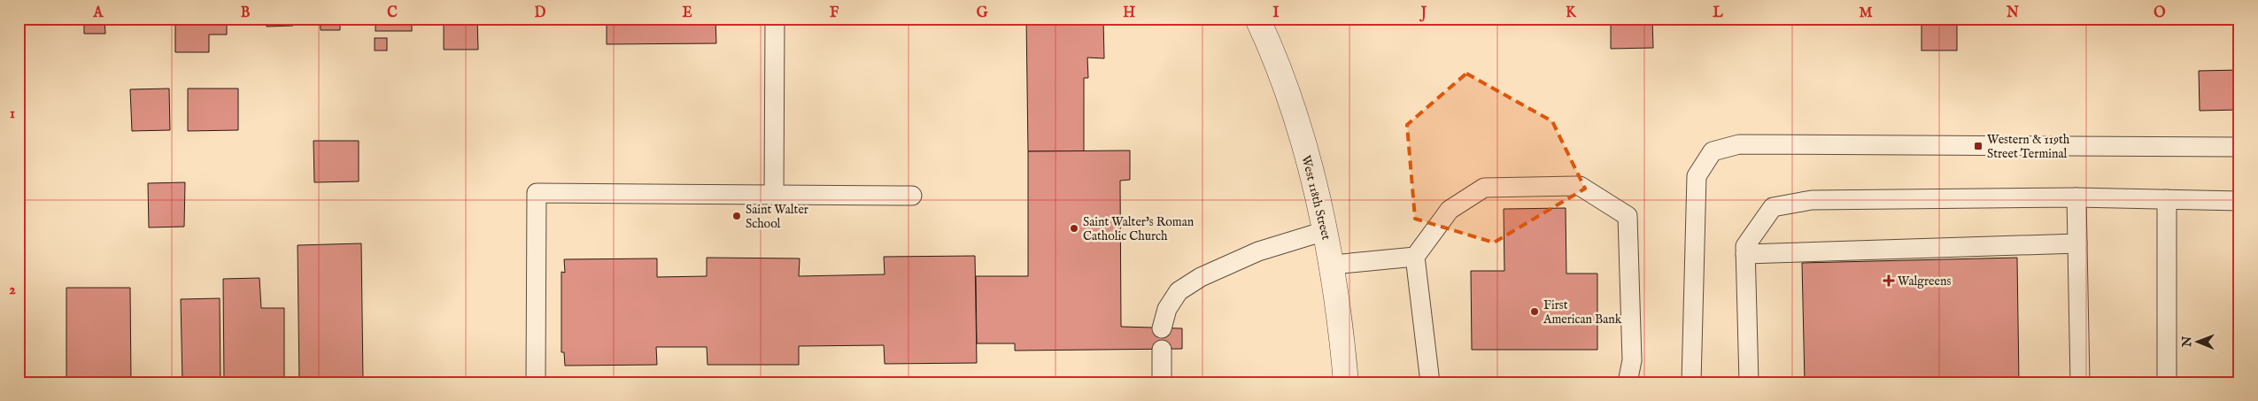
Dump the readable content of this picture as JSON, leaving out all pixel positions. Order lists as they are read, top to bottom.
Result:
{
  "streets": {
    "street": ["West 118th Street"]
  },
  "places": {
    "transit": ["Western & 119th Street Terminal"],
    "other": ["Saint Walter School", "Saint Walter's Roman Catholic Church", "First American Bank"],
    "health": ["Walgreens"]
  },
  "north": "left",
  "grid": {
    "columns": [
      "A",
      "B",
      "C",
      "D",
      "E",
      "F",
      "G",
      "H",
      "I",
      "J",
      "K",
      "L",
      "M",
      "N",
      "O"
    ],
    "rows": ["1", "2"]
  }
}
